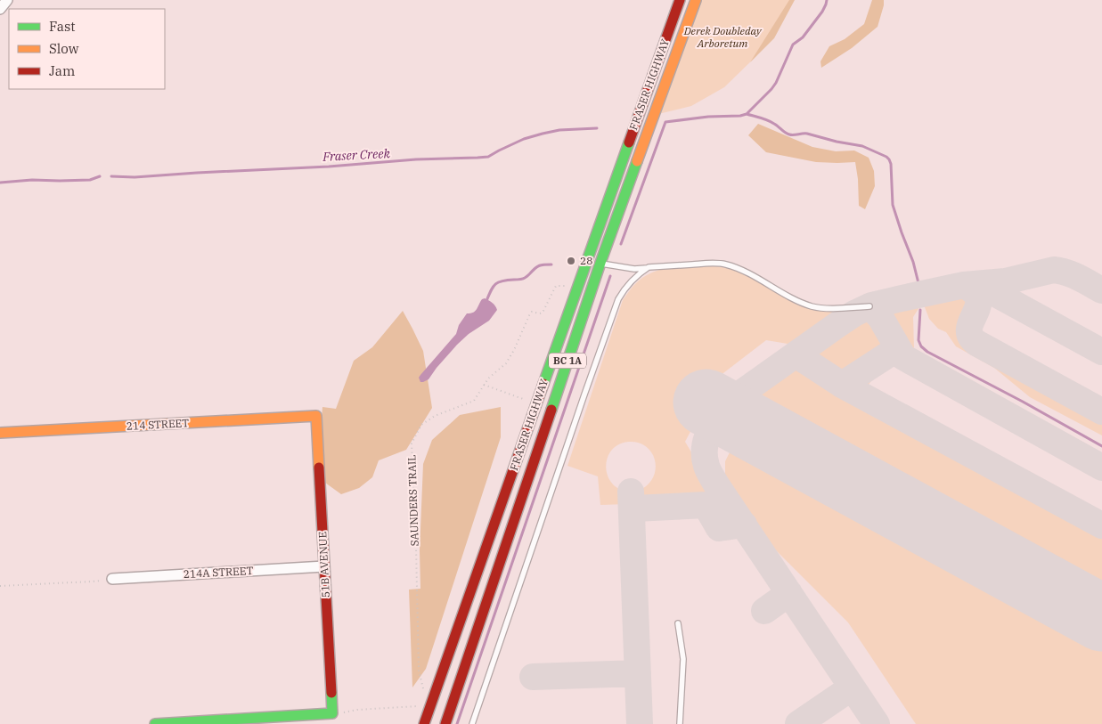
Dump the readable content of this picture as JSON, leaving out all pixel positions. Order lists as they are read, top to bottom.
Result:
{
  "streets": {
    "main road": [
      "FRASER HIGHWAY",
      "BC 1A",
      "214 STREET",
      "51B AVENUE"
    ],
    "street": ["214A STREET"],
    "path": ["SAUNDERS TRAIL"]
  },
  "crossings": [
    ["214 STREET", "51B AVENUE"],
    ["51B AVENUE", "214A STREET"]
  ],
  "water": ["Fraser Creek"],
  "parks": ["Derek Doubleday Arboretum"],
  "places": ["28"],
  "legend": ["Fast", "Slow", "Jam"]
}
